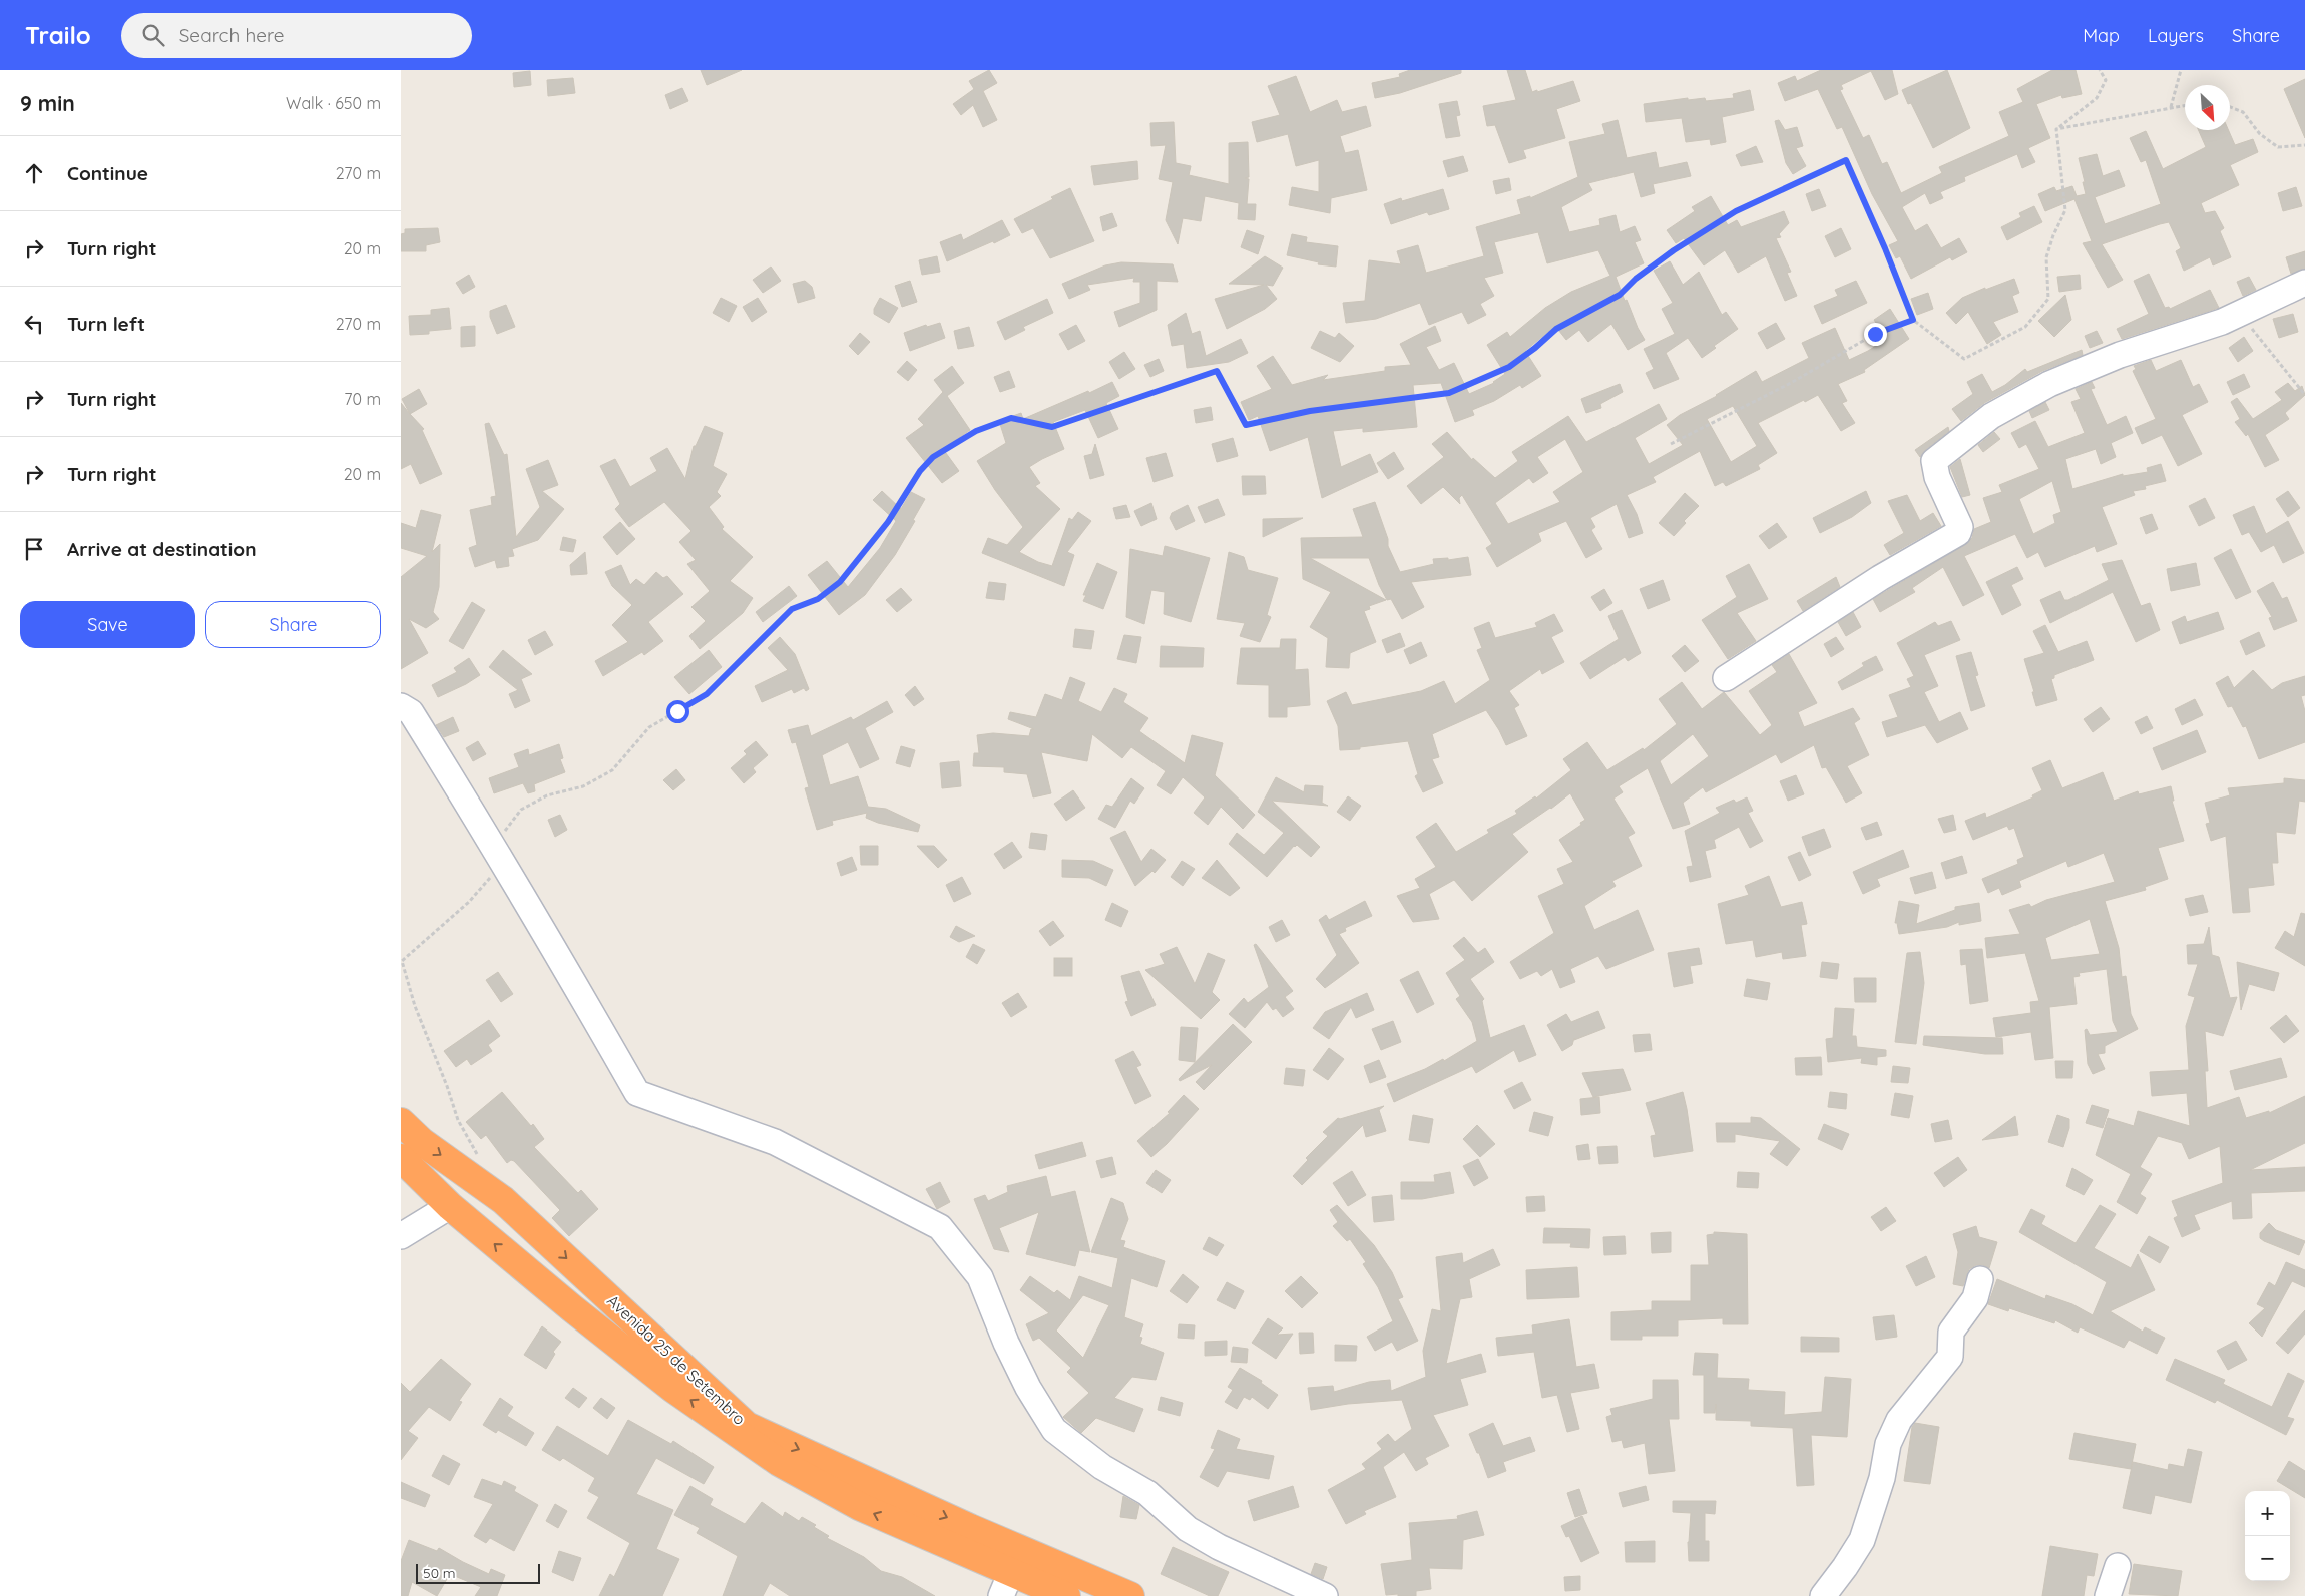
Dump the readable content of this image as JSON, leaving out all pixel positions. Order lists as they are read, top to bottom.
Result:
{
  "streets": {
    "highway": ["Avenida 25 de Setembro"]
  },
  "scale_bar": "50 m",
  "north": "bottom right",
  "page": {
    "header": "Trailo",
    "search": "Search here",
    "nav": ["Map", "Layers", "Share"],
    "heading": ["9 min", "Walk · 650 m"],
    "list": [
      ["Continue", "270 m"],
      ["Turn right", "20 m"],
      ["Turn left", "270 m"],
      ["Turn right", "70 m"],
      ["Turn right", "20 m"],
      "Arrive at destination"
    ],
    "buttons": ["Save", "Share"],
    "map_buttons": ["+", "−"],
    "scale": "50 m"
  }
}
